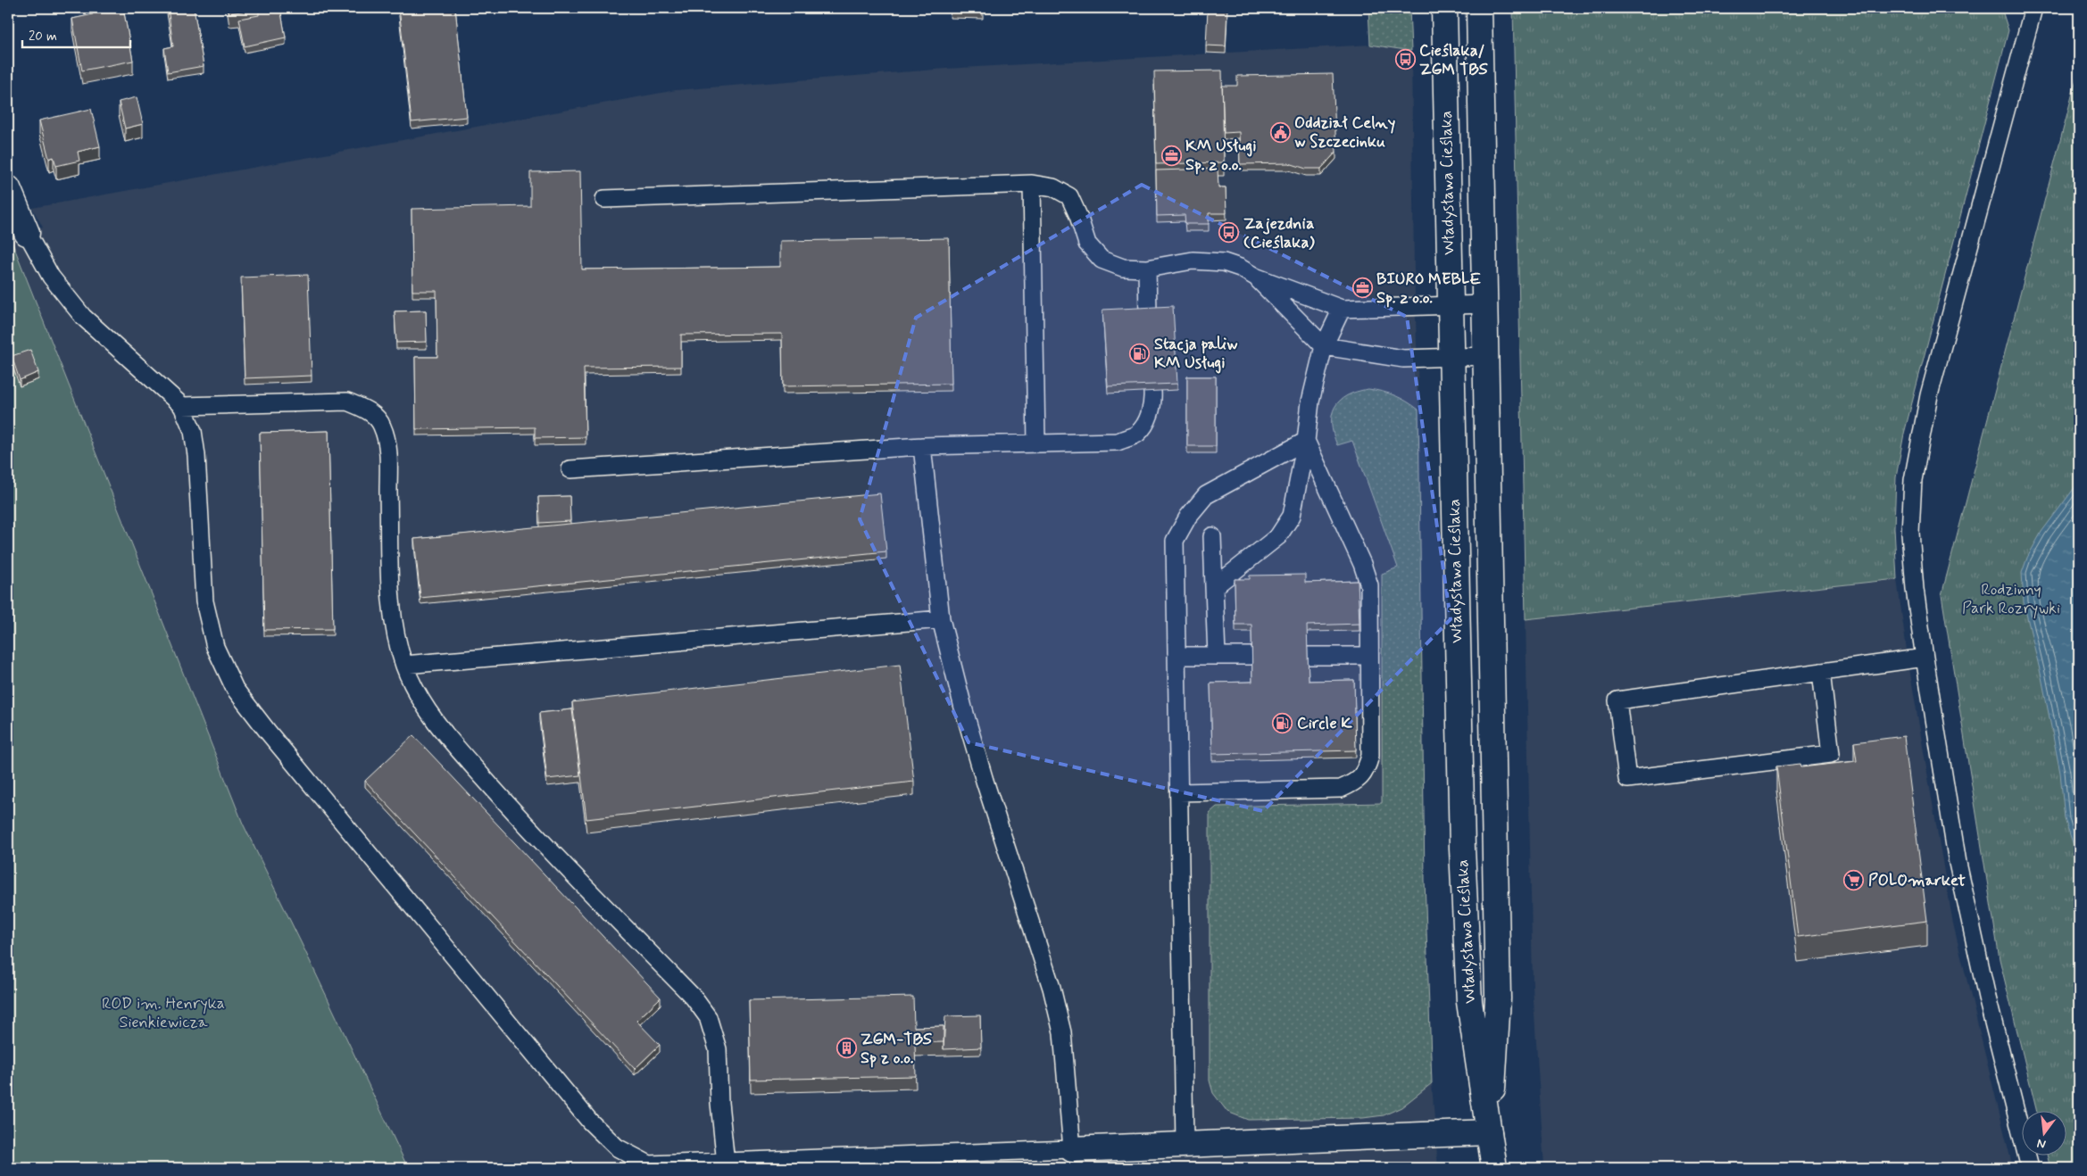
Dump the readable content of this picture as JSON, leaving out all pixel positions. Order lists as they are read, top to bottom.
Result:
{
  "streets": {
    "street": ["Władysława Cieślaka"]
  },
  "parks": ["Rodzinny Park Rozrywki", "ROD im. Henryka Sienkiewicza"],
  "places": {
    "bus stop": ["Cieślaka/ ZGM TBS", "Zajezdnia (Cieślaka)"],
    "public building": ["Oddział Celny w Szczecinku"],
    "office": ["KM Usługi Sp. z o.o.", "BIURO MEBLE Sp. z o.o."],
    "fuel station": ["Stacja paliw KM Usługi", "Circle K"],
    "supermarket": ["POLOmarket"],
    "building": ["ZGM-TBS Sp z o.o."]
  },
  "scale_bar": "20 m",
  "north": "bottom"
}
